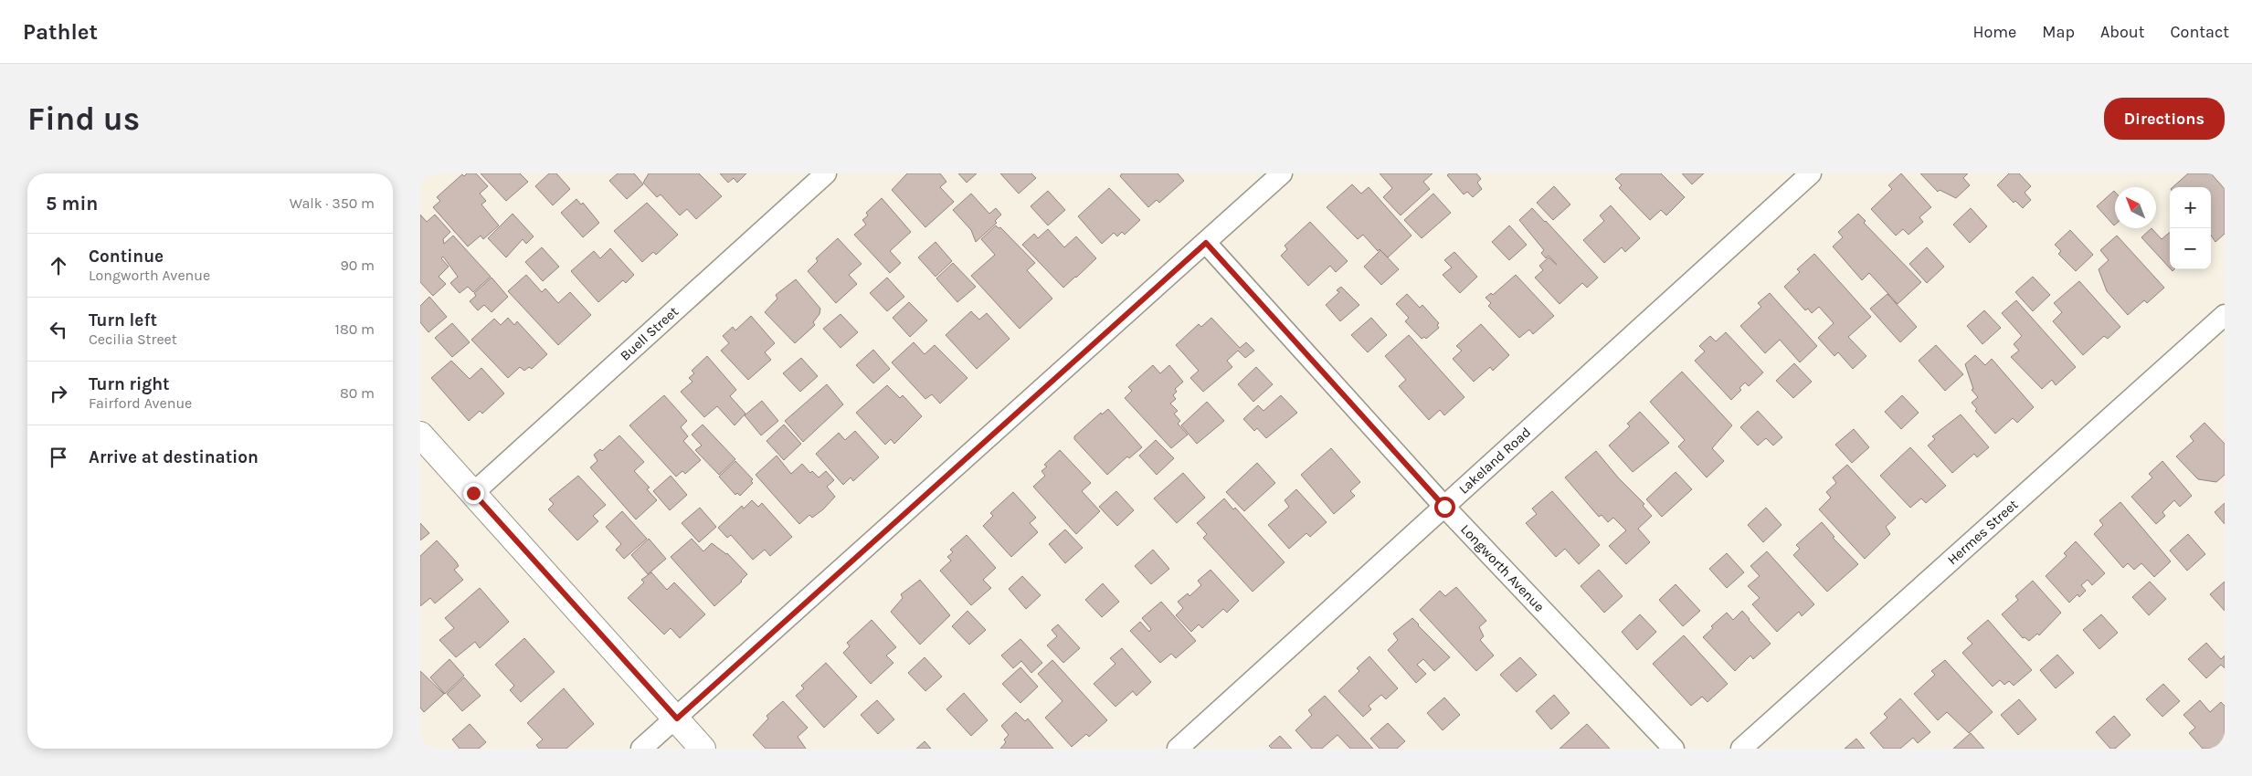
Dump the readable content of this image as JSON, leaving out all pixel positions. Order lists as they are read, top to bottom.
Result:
{
  "streets": {
    "street": [
      "Buell Street",
      "Lakeland Road",
      "Hermes Street",
      "Longworth Avenue"
    ]
  },
  "crossings": [
    ["Lakeland Road", "Longworth Avenue"]
  ],
  "north": "top left",
  "page": {
    "header": "Pathlet",
    "nav": [
      "Home",
      "Map",
      "About",
      "Contact"
    ],
    "buttons": "Directions",
    "title": "Find us",
    "heading": ["5 min", "Walk · 350 m"],
    "map_buttons": ["+", "−"],
    "list": [
      ["Continue", "Longworth Avenue", "90 m"],
      ["Turn left", "Cecilia Street", "180 m"],
      ["Turn right", "Fairford Avenue", "80 m"],
      "Arrive at destination"
    ]
  }
}
